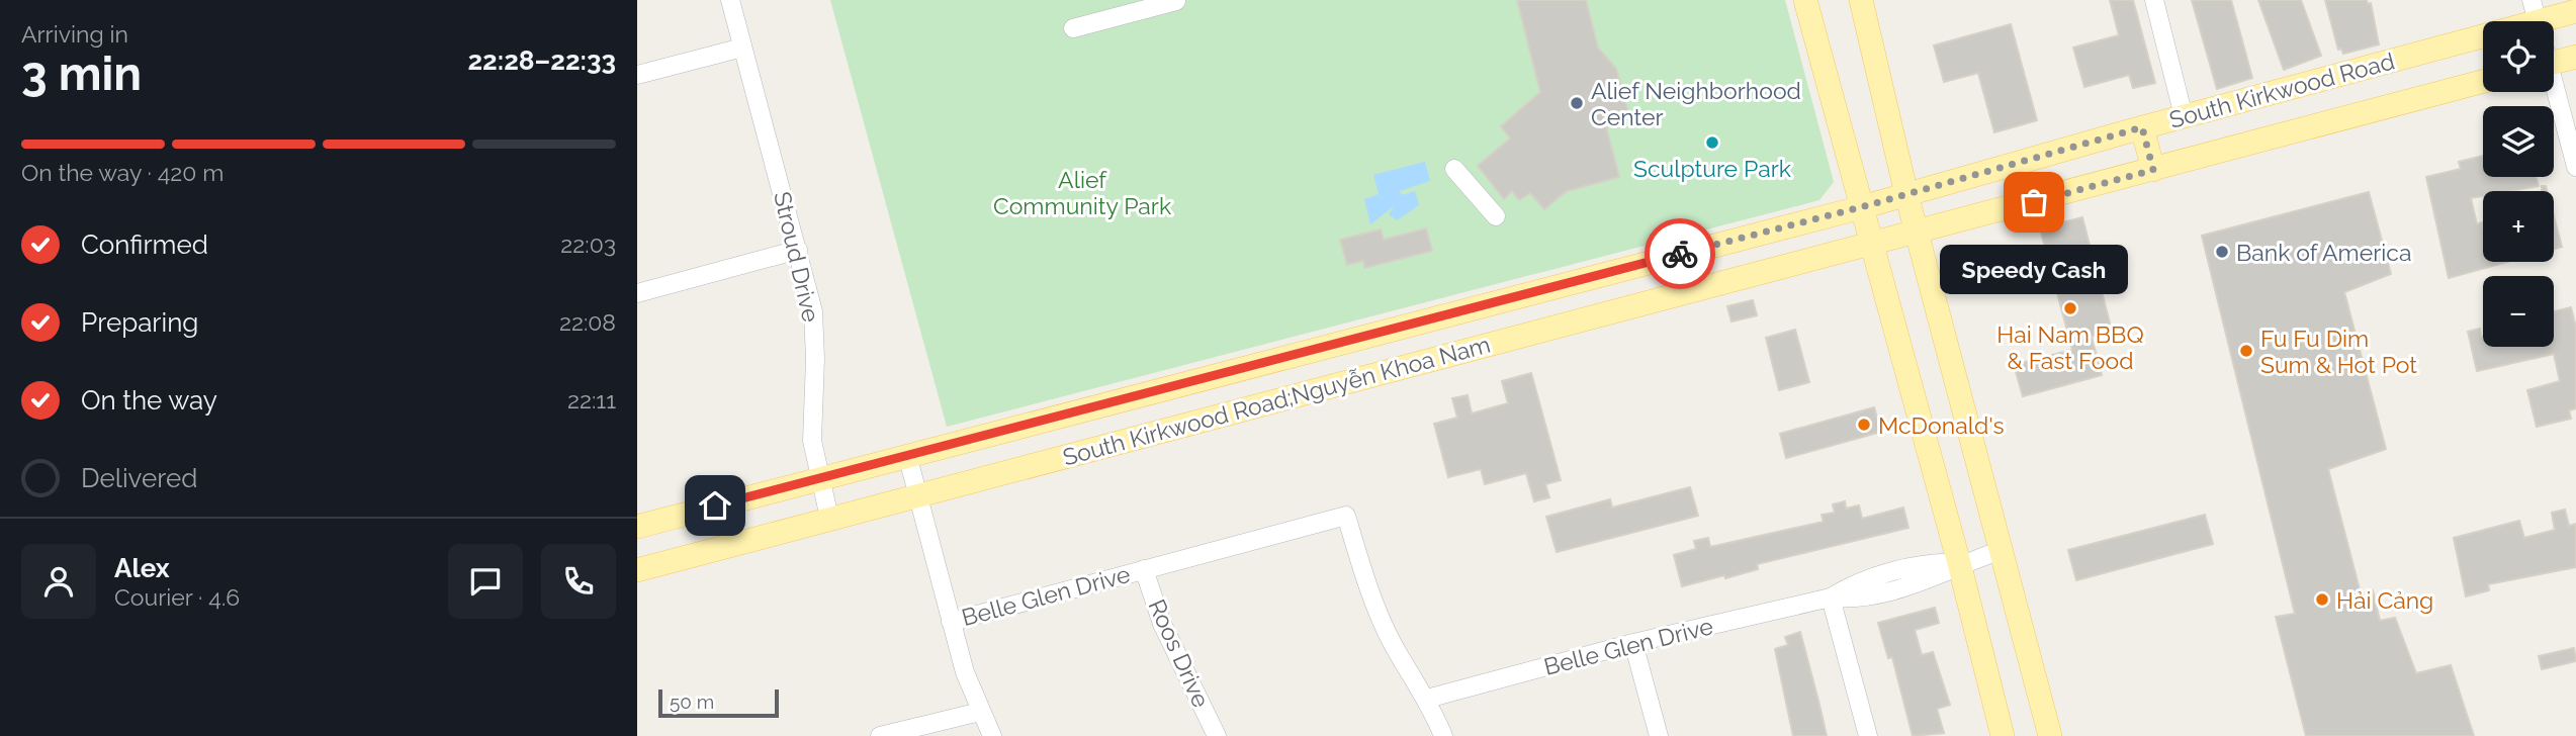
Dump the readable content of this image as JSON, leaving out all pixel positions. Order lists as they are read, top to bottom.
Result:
{
  "streets": {
    "main road": ["South Kirkwood Road", "South Kirkwood Road;Nguyễn Khoa Nam"],
    "street": ["Stroud Drive", "Belle Glen Drive", "Roos Drive"]
  },
  "crossings": [
    ["South Kirkwood Road", "South Kirkwood Road;Nguyễn Khoa Nam"],
    ["Stroud Drive", "South Kirkwood Road;Nguyễn Khoa Nam"],
    ["Belle Glen Drive", "Roos Drive"]
  ],
  "parks": ["Alief Community Park"],
  "places": [
    "Alief Neighborhood Center",
    "Sculpture Park",
    "Speedy Cash",
    "Bank of America",
    "Hai Nam BBQ & Fast Food",
    "Fu Fu Dim Sum & Hot Pot",
    "McDonald's",
    "Hải Cảng"
  ],
  "scale_bar": "50 m",
  "page": {
    "heading": ["3 min", "Arriving in", "22:28–22:33"],
    "panel": ["Alex", "Courier · 4.6"],
    "map_buttons": ["+", "−"],
    "bar": "On the way · 420 m",
    "list": [
      ["Confirmed", "22:03"],
      ["Preparing", "22:08"],
      ["On the way", "22:11"],
      "Delivered"
    ],
    "bubble": "Speedy Cash",
    "scale": "50 m"
  }
}
